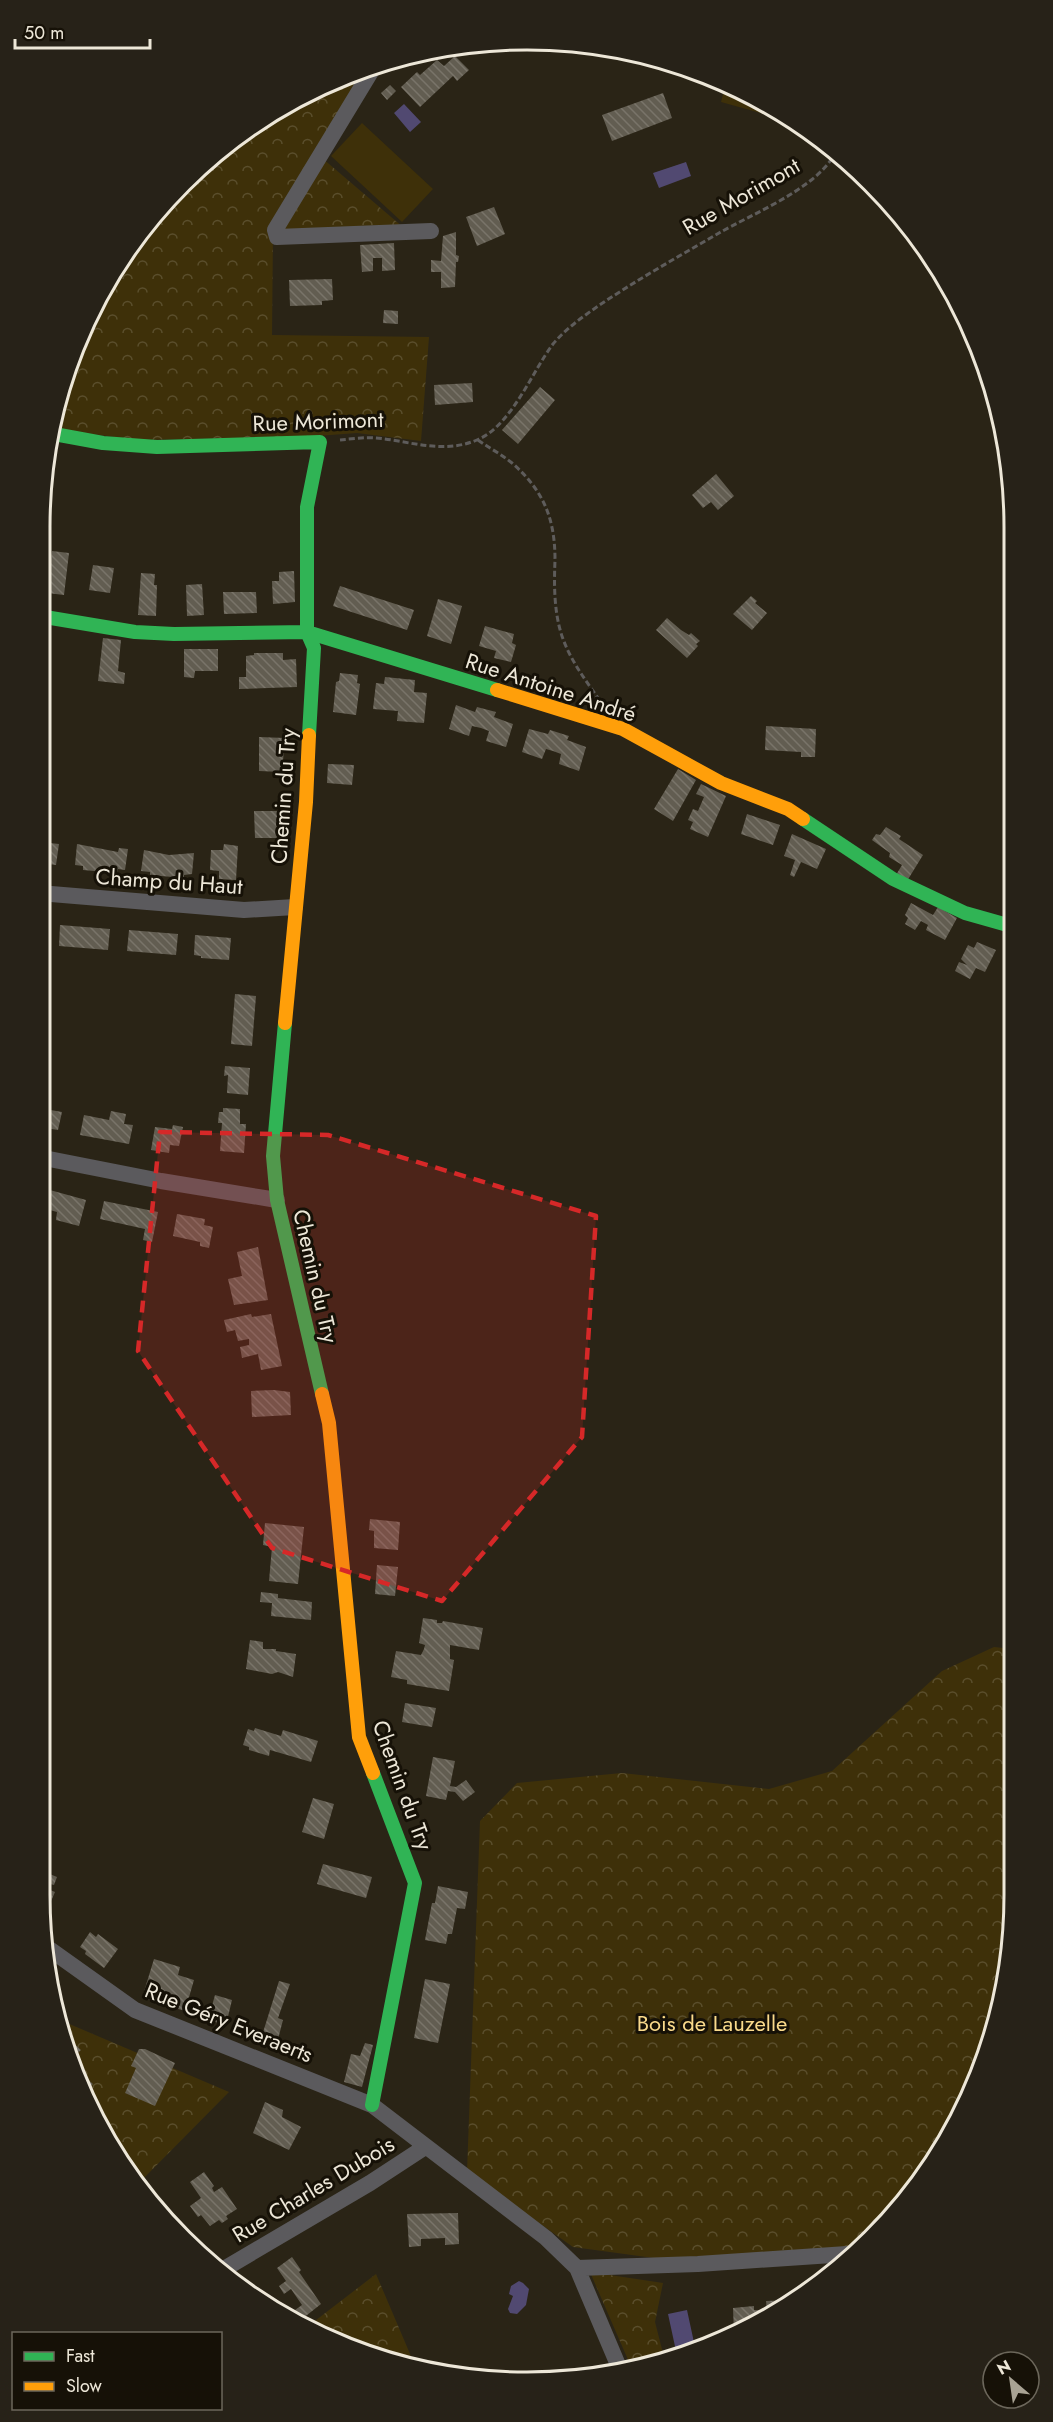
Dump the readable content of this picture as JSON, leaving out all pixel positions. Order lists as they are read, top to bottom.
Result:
{
  "streets": {
    "street": [
      "Rue Morimont",
      "Rue Antoine André",
      "Chemin du Try",
      "Champ du Haut",
      "Rue Géry Everaerts",
      "Rue Charles Dubois"
    ]
  },
  "crossings": [
    ["Rue Morimont", "Chemin du Try"],
    ["Rue Antoine André", "Chemin du Try"],
    ["Chemin du Try", "Champ du Haut"],
    ["Chemin du Try", "Rue Géry Everaerts"],
    ["Chemin du Try", "Rue Charles Dubois"],
    ["Rue Géry Everaerts", "Rue Charles Dubois"]
  ],
  "parks": ["Bois de Lauzelle"],
  "legend": ["Fast", "Slow"],
  "scale_bar": "50 m",
  "north": "top left"
}
